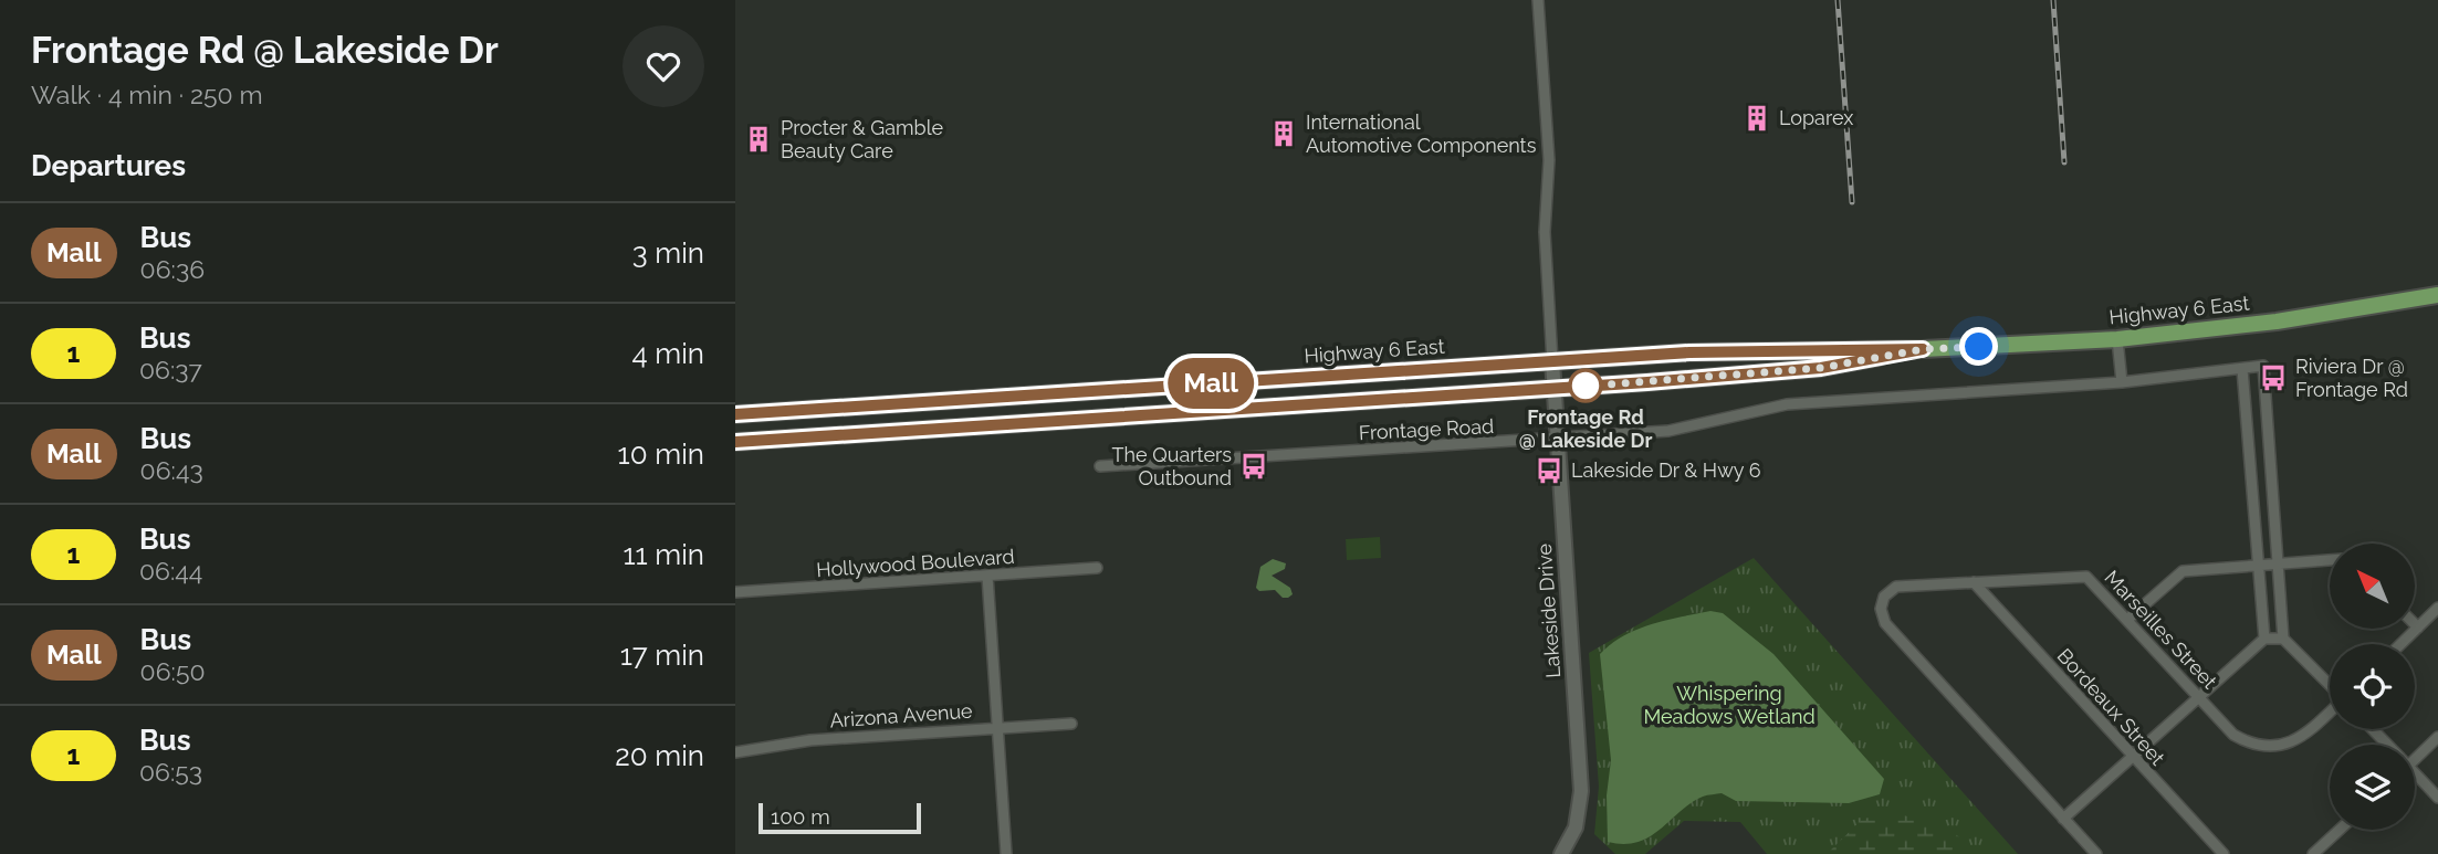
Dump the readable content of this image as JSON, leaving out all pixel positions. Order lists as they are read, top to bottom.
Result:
{
  "streets": {
    "main road": ["Highway 6 East"],
    "street": [
      "Frontage Road",
      "Hollywood Boulevard",
      "Lakeside Drive",
      "Marseilles Street",
      "Bordeaux Street",
      "Arizona Avenue"
    ]
  },
  "crossings": [
    ["Highway 6 East", "Lakeside Drive"],
    ["Frontage Road", "Lakeside Drive"],
    ["Marseilles Street", "Bordeaux Street"]
  ],
  "parks": ["Whispering Meadows Wetland"],
  "places": {
    "building": ["Loparex", "International Automotive Components", "Procter & Gamble Beauty Care"],
    "bus stop": ["Riviera Dr @ Frontage Rd", "The Quarters Outbound", "Lakeside Dr & Hwy 6"],
    "other": ["Frontage Rd @ Lakeside Dr"]
  },
  "lines": ["bus line Mall"],
  "scale_bar": "100 m",
  "north": "top left",
  "page": {
    "heading": [
      ["Frontage Rd @ Lakeside Dr", "Walk · 4 min · 250 m"],
      "Departures"
    ],
    "on_map": "Mall",
    "list": [
      {
        "mark": "Mall",
        "name": "Bus",
        "note": "06:36",
        "value": "3 min"
      },
      {
        "mark": "1",
        "name": "Bus",
        "note": "06:37",
        "value": "4 min"
      },
      {
        "mark": "Mall",
        "name": "Bus",
        "note": "06:43",
        "value": "10 min"
      },
      {
        "mark": "1",
        "name": "Bus",
        "note": "06:44",
        "value": "11 min"
      },
      {
        "mark": "Mall",
        "name": "Bus",
        "note": "06:50",
        "value": "17 min"
      },
      {
        "mark": "1",
        "name": "Bus",
        "note": "06:53",
        "value": "20 min"
      }
    ],
    "scale": "100 m"
  }
}
